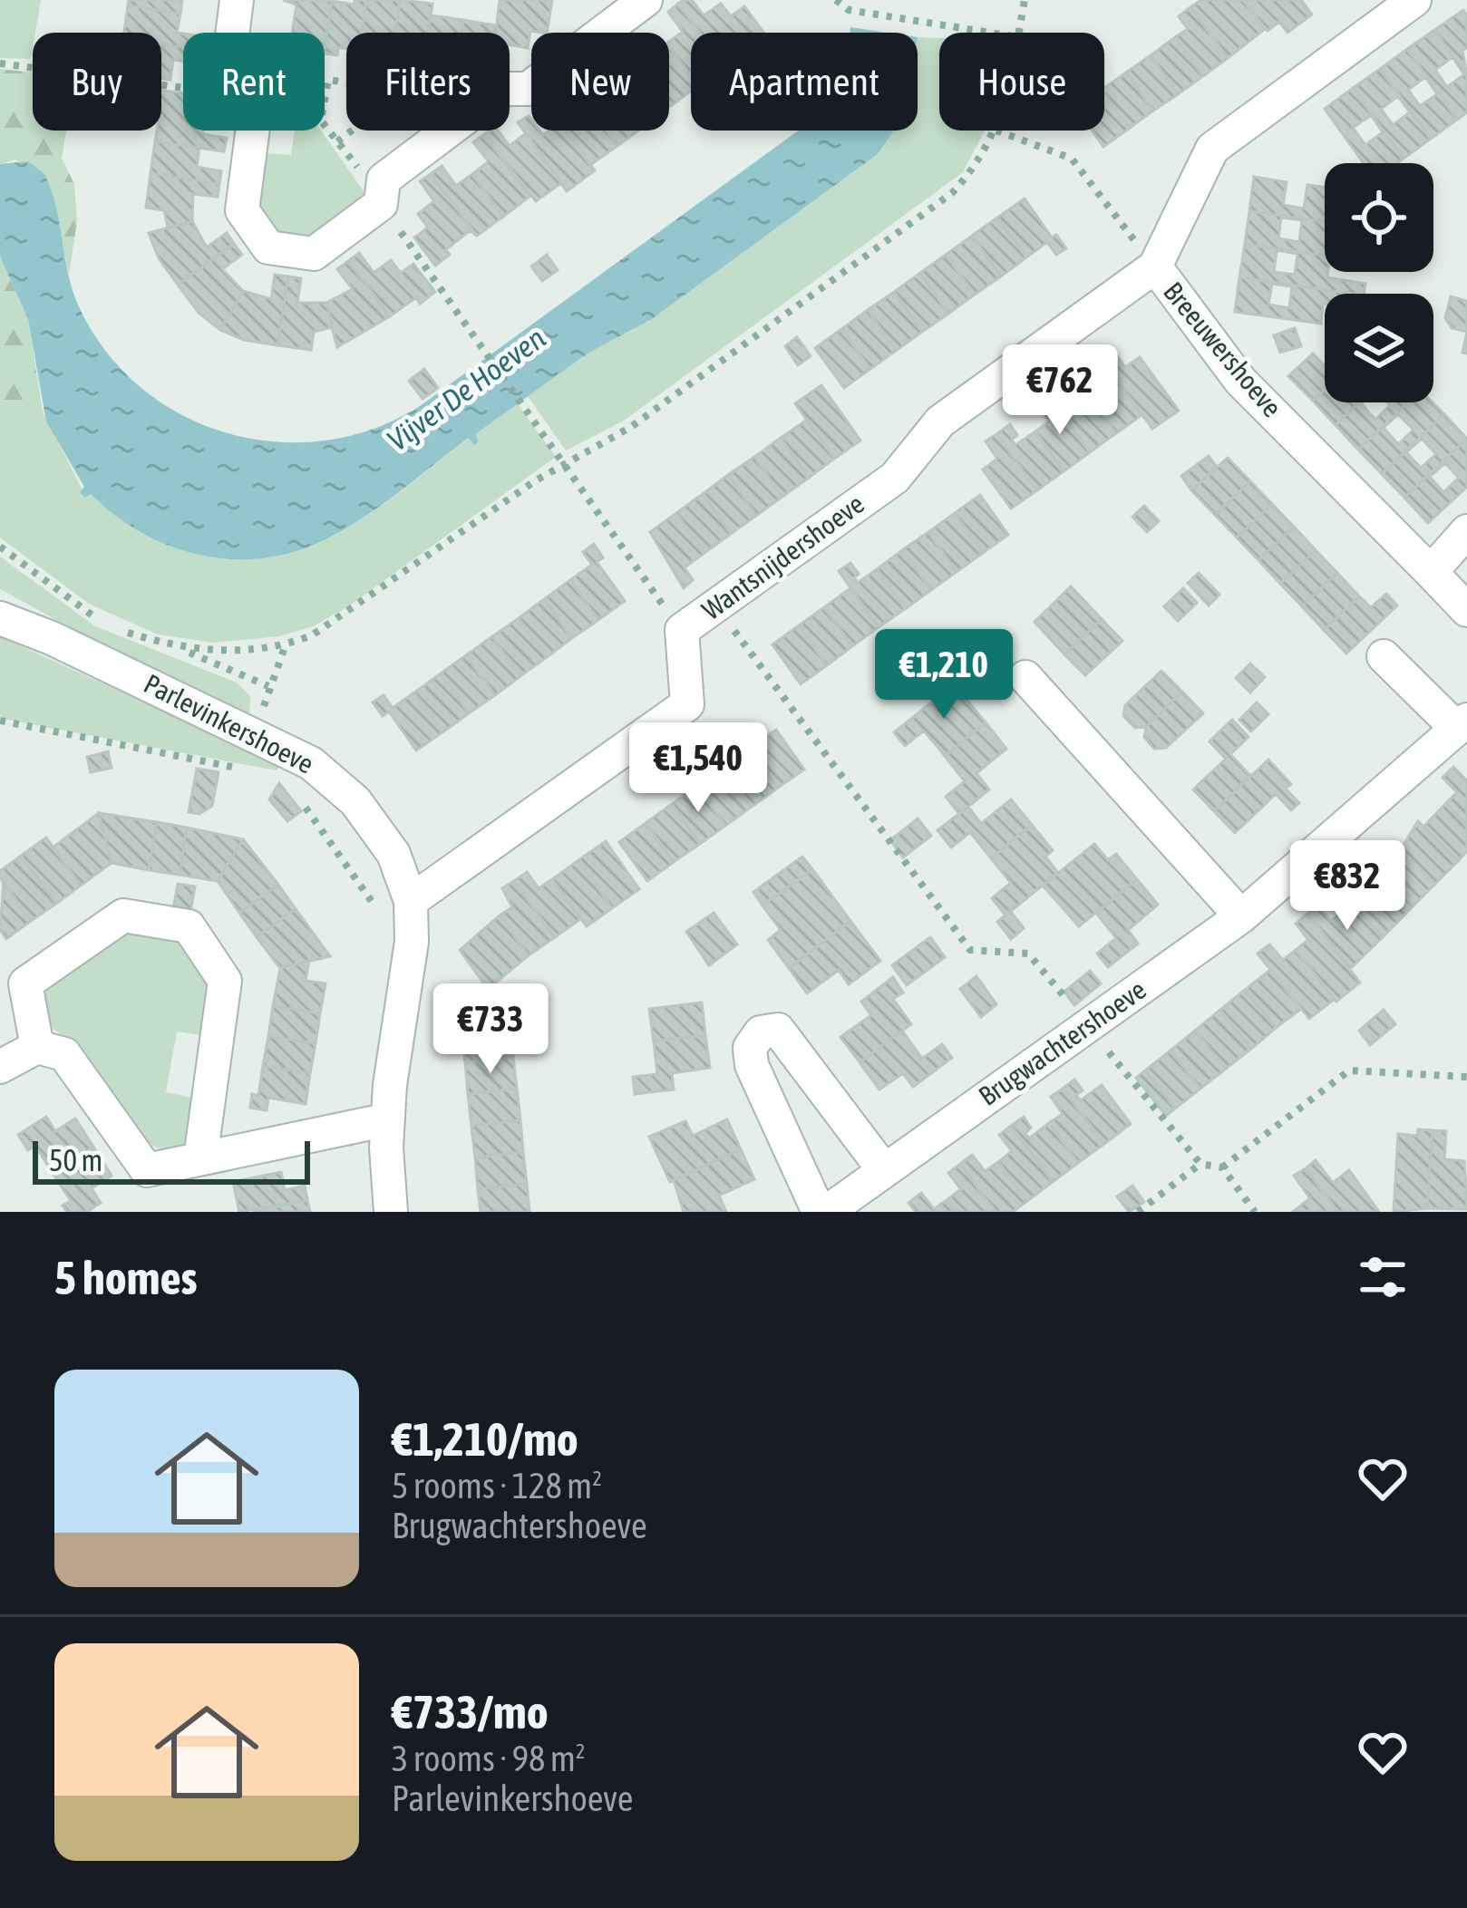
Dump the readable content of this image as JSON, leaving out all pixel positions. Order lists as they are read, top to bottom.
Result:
{
  "streets": {
    "street": [
      "Breeuwershoeve",
      "Wantsnijdershoeve",
      "Parlevinkershoeve",
      "Brugwachtershoeve"
    ]
  },
  "crossings": [
    ["Breeuwershoeve", "Wantsnijdershoeve"],
    ["Wantsnijdershoeve", "Parlevinkershoeve"]
  ],
  "water": ["Vijver De Hoeven"],
  "scale_bar": "50 m",
  "page": {
    "chip": [
      "Buy",
      "Rent",
      "Filters",
      "New",
      "Apartment",
      "House"
    ],
    "price": [
      "€762",
      "€1,210",
      "€1,540",
      "€832",
      "€733"
    ],
    "scale": "50 m",
    "heading": "5 homes",
    "list": [
      {
        "name": "€1,210/mo",
        "note": "5 rooms · 128 m² · Brugwachtershoeve"
      },
      {
        "name": "€733/mo",
        "note": "3 rooms · 98 m² · Parlevinkershoeve"
      }
    ]
  }
}
